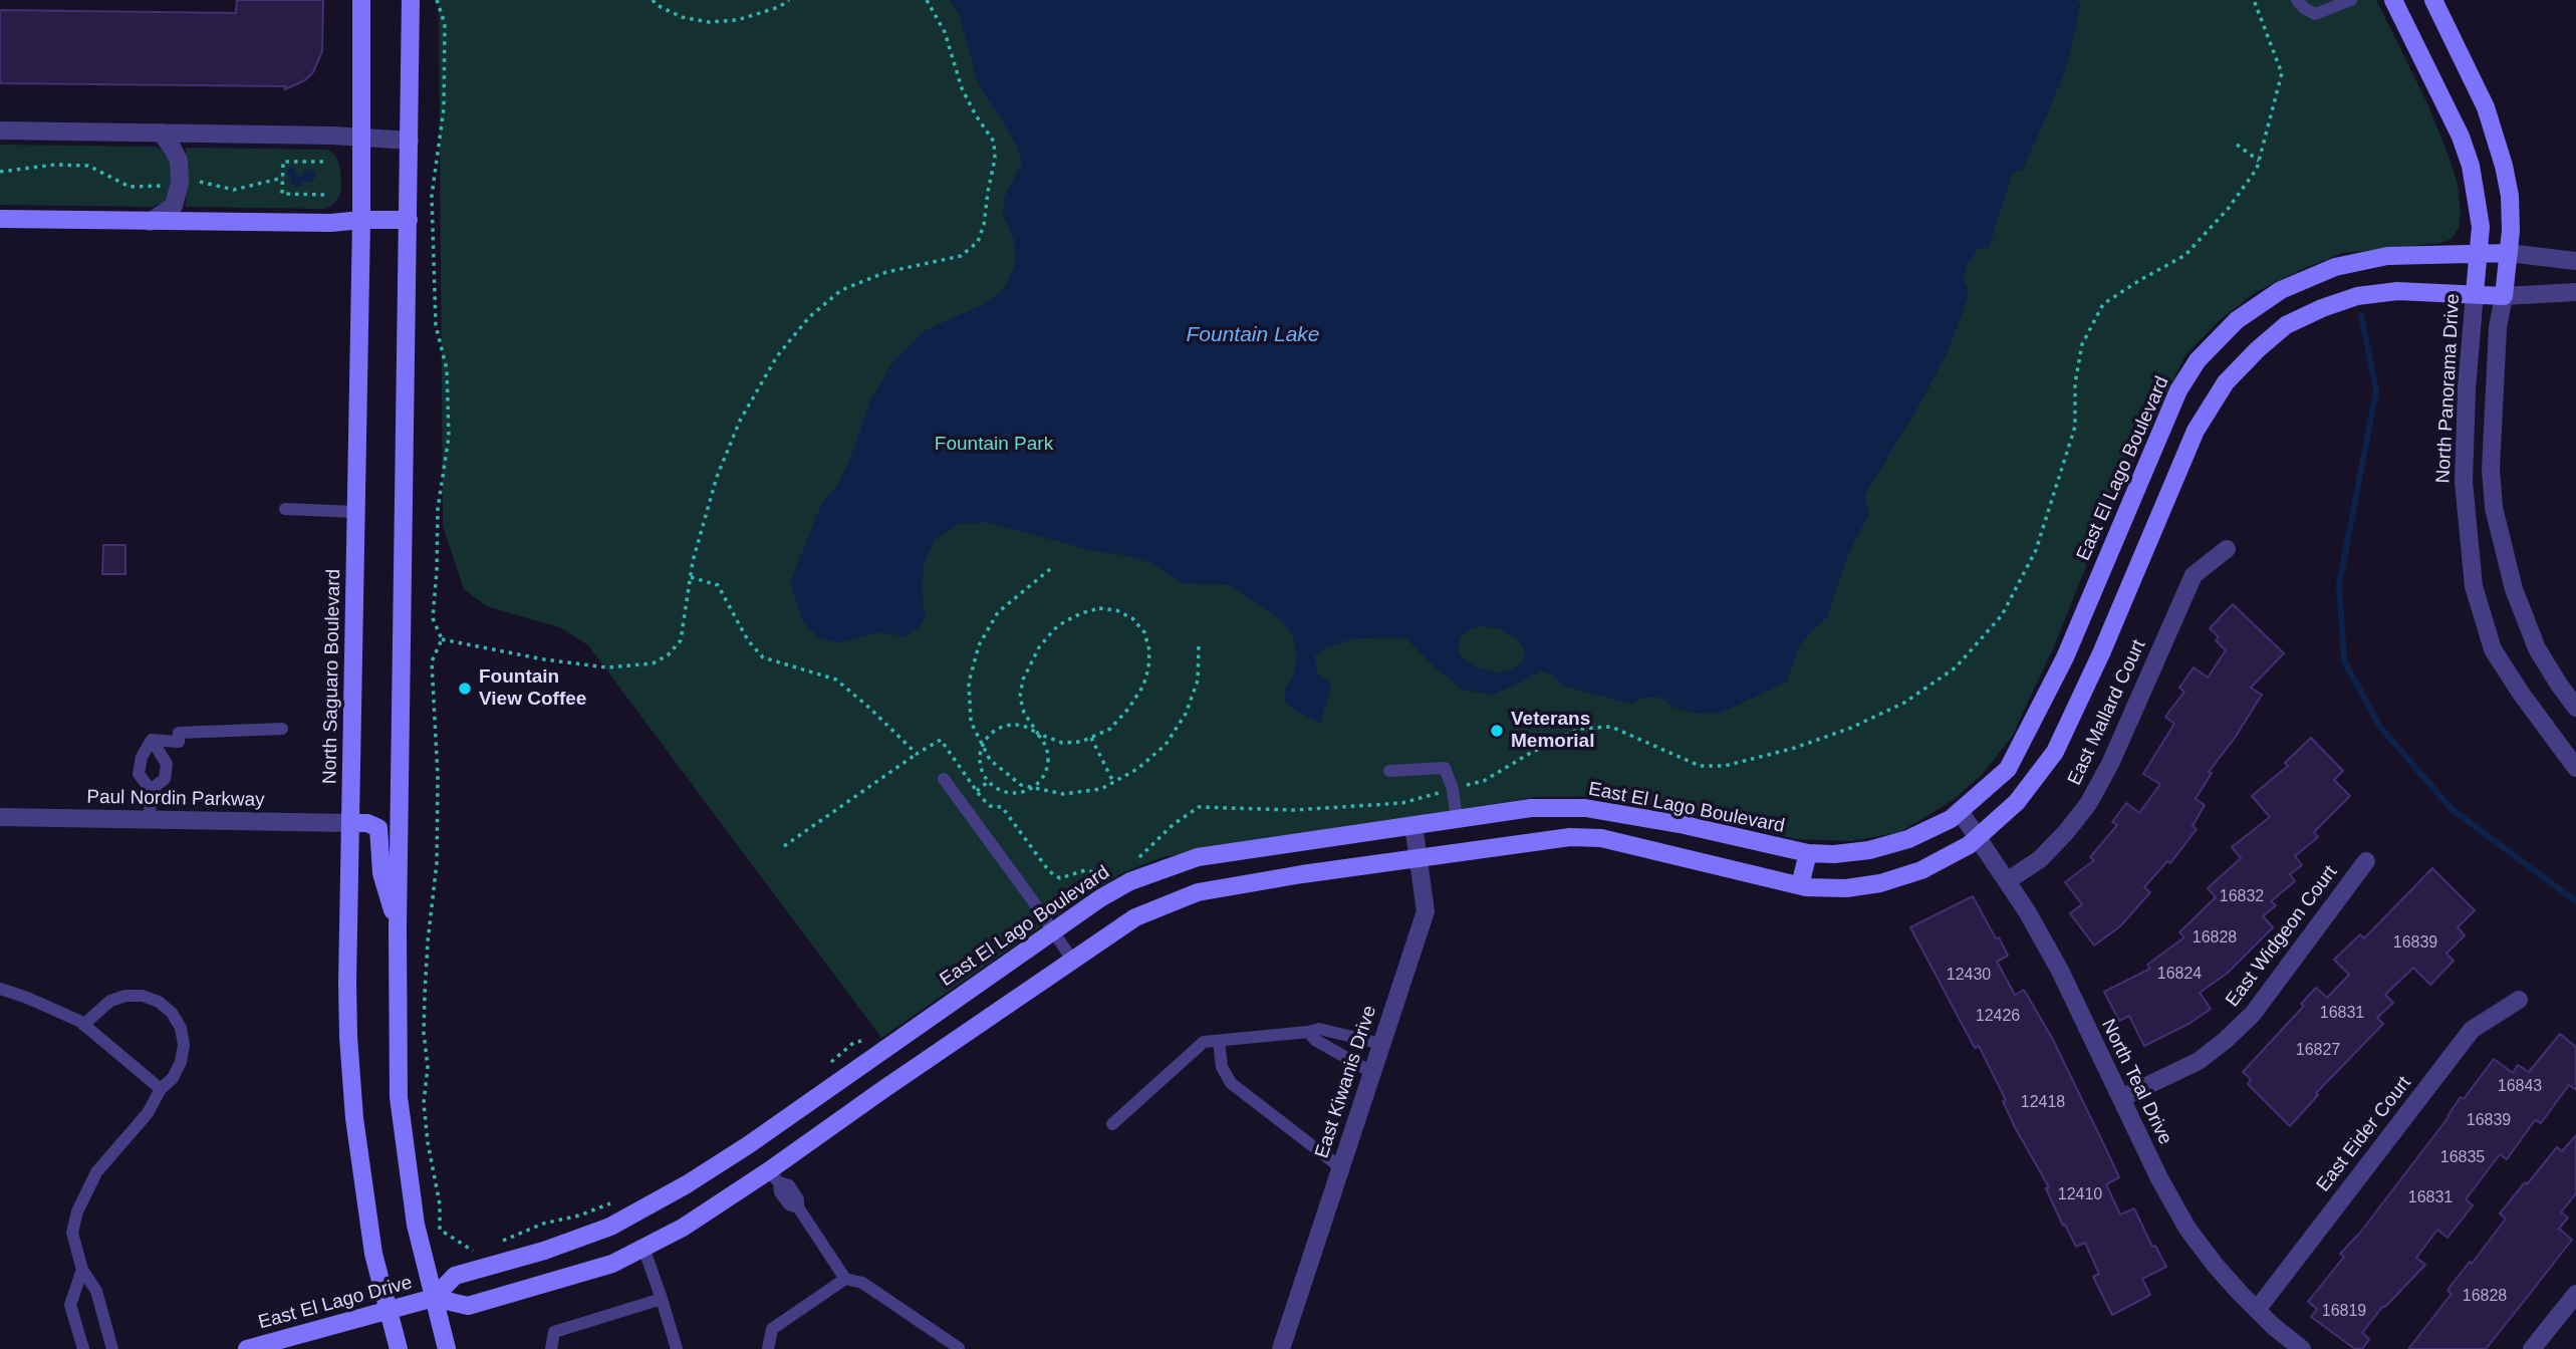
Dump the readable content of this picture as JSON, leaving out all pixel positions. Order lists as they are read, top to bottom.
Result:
{
  "streets": {
    "street": [
      "North Panorama Drive",
      "East El Lago Boulevard",
      "North Saguaro Boulevard",
      "East Mallard Court",
      "Paul Nordin Parkway",
      "East Widgeon Court",
      "East Kiwanis Drive",
      "North Teal Drive",
      "East Eider Court",
      "East El Lago Drive"
    ]
  },
  "crossings": [
    ["North Panorama Drive", "East El Lago Boulevard"],
    ["East El Lago Boulevard", "East Kiwanis Drive"],
    ["East El Lago Boulevard", "North Teal Drive"],
    ["East El Lago Boulevard", "East El Lago Drive"],
    ["North Saguaro Boulevard", "Paul Nordin Parkway"],
    ["North Saguaro Boulevard", "East El Lago Drive"],
    ["East Mallard Court", "North Teal Drive"],
    ["East Widgeon Court", "North Teal Drive"],
    ["North Teal Drive", "East Eider Court"]
  ],
  "water": ["Fountain Lake"],
  "parks": ["Fountain Park"],
  "places": ["Fountain View Coffee", "Veterans Memorial"],
  "house_numbers": [
    "16832",
    "16828",
    "16839",
    "16824",
    "12430",
    "16831",
    "12426",
    "16827",
    "16843",
    "12418",
    "16839",
    "16835",
    "12410",
    "16831",
    "16828",
    "16819"
  ]
}
